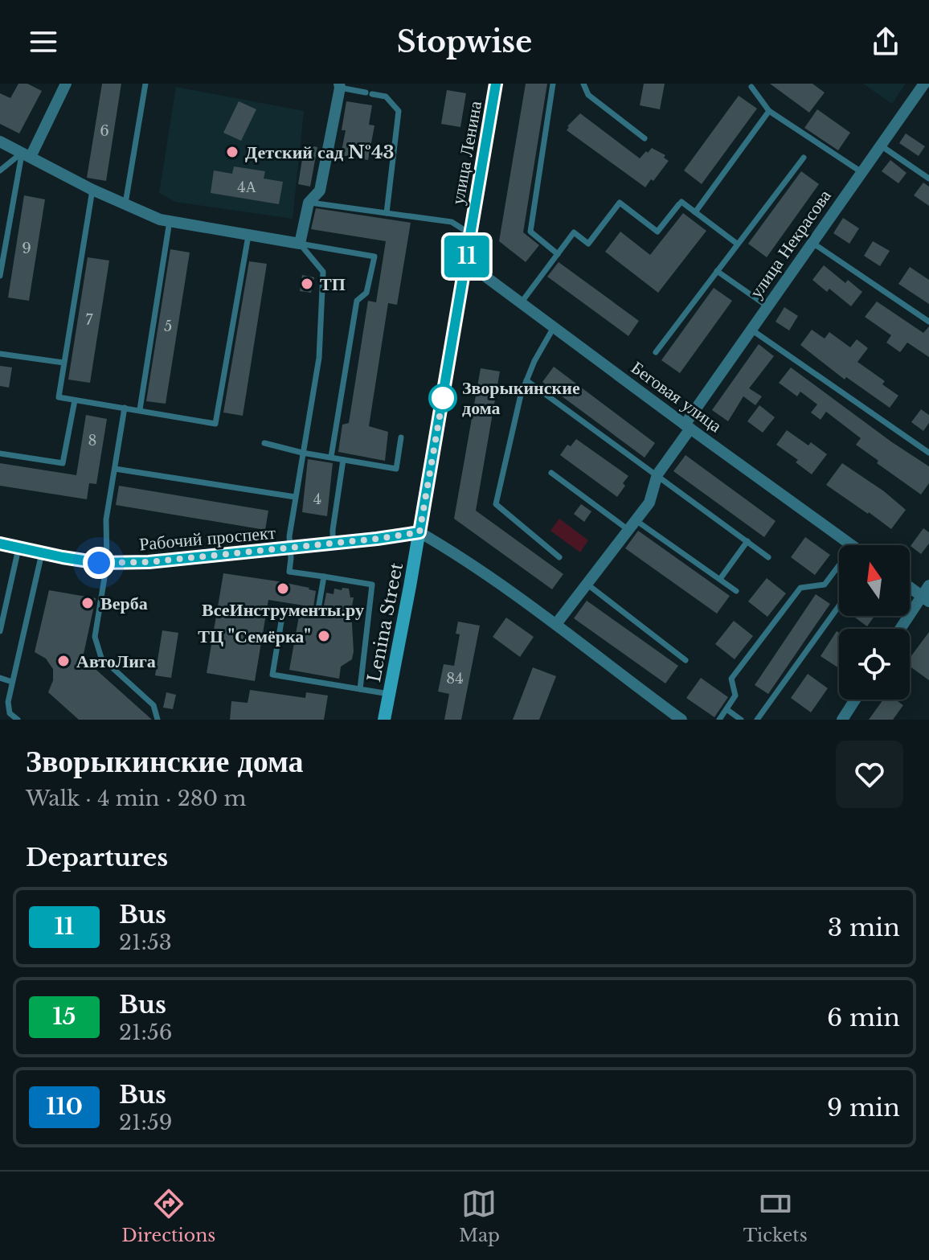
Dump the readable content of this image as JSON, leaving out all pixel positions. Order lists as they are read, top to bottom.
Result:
{
  "streets": {
    "main road": ["улица Ленина", "Рабочий проспект", "Lenina Street"],
    "street": ["улица Некрасова", "Беговая улица"]
  },
  "crossings": [
    ["улица Ленина", "Беговая улица"],
    ["улица Ленина", "Рабочий проспект"],
    ["улица Ленина", "Lenina Street"],
    ["улица Некрасова", "Беговая улица"],
    ["Рабочий проспект", "Lenina Street"]
  ],
  "places": [
    "Детский сад №43",
    "ТП",
    "Зворыкинские дома",
    "ВсеИнструменты.ру",
    "Верба",
    "ТЦ \"Семёрка\"",
    "АвтоЛига"
  ],
  "lines": ["bus line 11"],
  "house_numbers": [
    "6",
    "4А",
    "9",
    "7",
    "5",
    "8",
    "4",
    "84"
  ],
  "north": "top",
  "page": {
    "header": "Stopwise",
    "on_map": "11",
    "heading": [
      ["Зворыкинские дома", "Walk · 4 min · 280 m"],
      "Departures"
    ],
    "list": [
      {
        "mark": "11",
        "name": "Bus",
        "note": "21:53",
        "value": "3 min"
      },
      {
        "mark": "15",
        "name": "Bus",
        "note": "21:56",
        "value": "6 min"
      },
      {
        "mark": "110",
        "name": "Bus",
        "note": "21:59",
        "value": "9 min"
      }
    ],
    "tabs": ["Directions", "Map", "Tickets"]
  }
}
